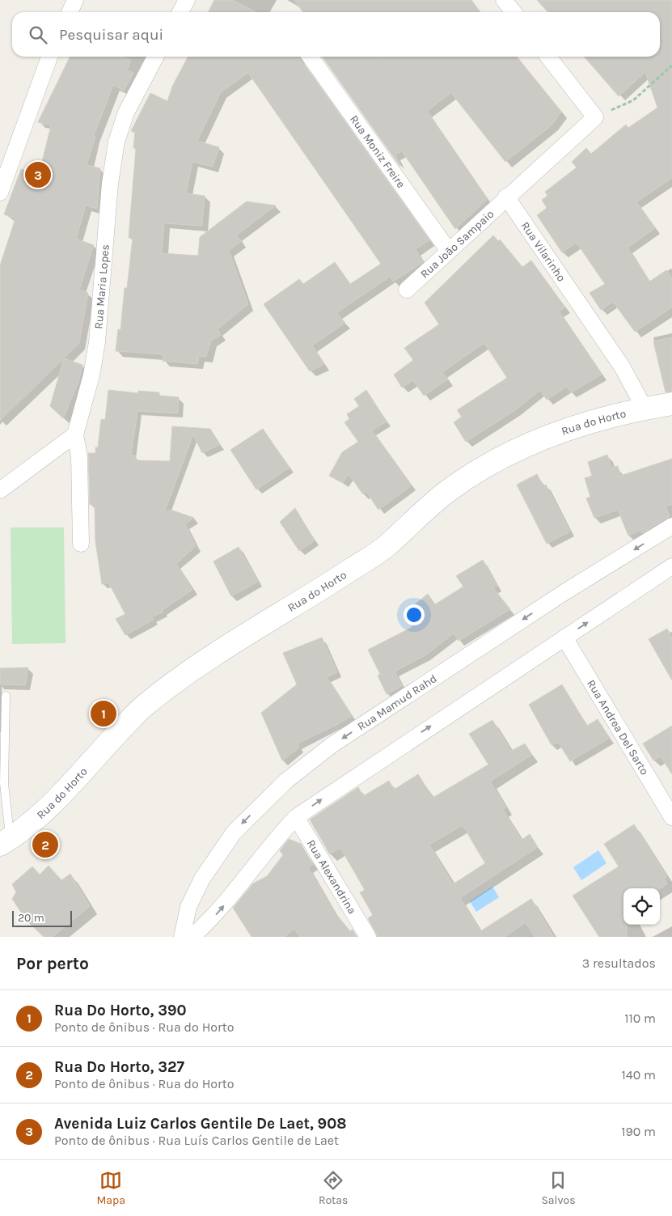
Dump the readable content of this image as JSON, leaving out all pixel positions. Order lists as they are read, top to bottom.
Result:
{
  "streets": {
    "main road": ["Rua do Horto"],
    "street": [
      "Rua Moniz Freire",
      "Rua João Sampaio",
      "Rua Vilarinho",
      "Rua Maria Lopes",
      "Rua Mamud Rahd",
      "Rua Andrea Del Sarto",
      "Rua Alexandrina"
    ]
  },
  "crossings": [
    ["Rua Moniz Freire", "Rua João Sampaio"],
    ["Rua João Sampaio", "Rua Vilarinho"],
    ["Rua Vilarinho", "Rua do Horto"]
  ],
  "scale_bar": "20 m",
  "page": {
    "search": "Pesquisar aqui",
    "pins": ["3", "1", "2"],
    "scale": "20 m",
    "heading": ["Por perto", "3 resultados"],
    "list": [
      {
        "mark": "1",
        "name": "Rua Do Horto, 390",
        "note": "Ponto de ônibus · Rua do Horto",
        "value": "110 m"
      },
      {
        "mark": "2",
        "name": "Rua Do Horto, 327",
        "note": "Ponto de ônibus · Rua do Horto",
        "value": "140 m"
      },
      {
        "mark": "3",
        "name": "Avenida Luiz Carlos Gentile De Laet, 908",
        "note": "Ponto de ônibus · Rua Luís Carlos Gentile de Laet",
        "value": "190 m"
      }
    ],
    "nav": ["Mapa", "Rotas", "Salvos"]
  }
}
